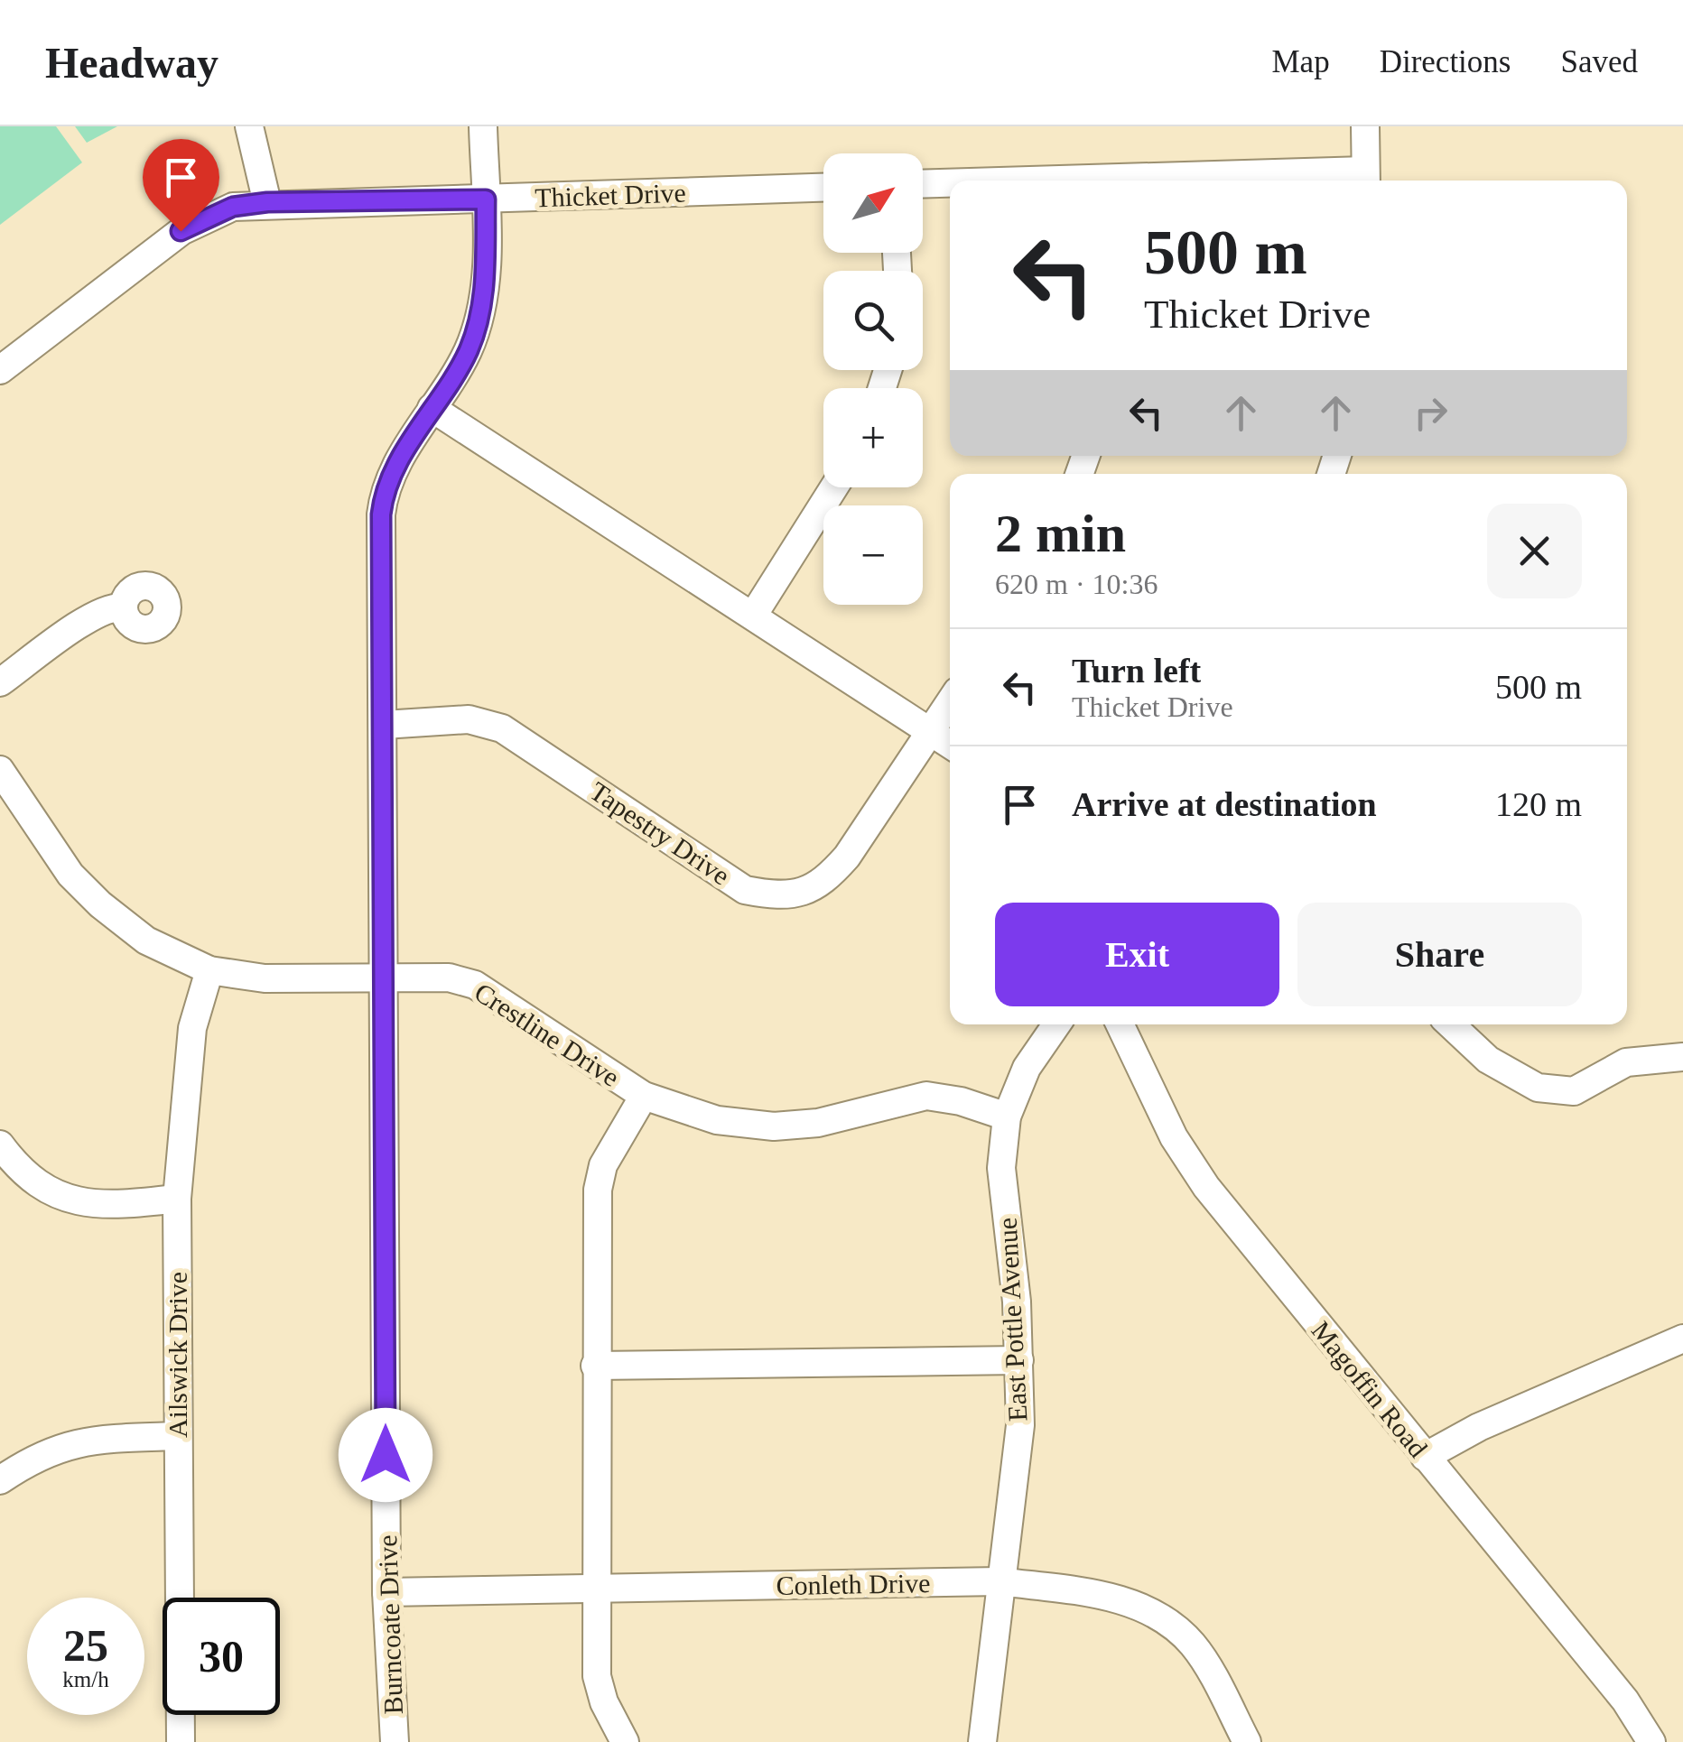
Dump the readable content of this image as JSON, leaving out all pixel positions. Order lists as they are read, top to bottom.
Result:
{
  "streets": {
    "street": [
      "Thicket Drive",
      "Tapestry Drive",
      "Crestline Drive",
      "East Pottle Avenue",
      "Ailswick Drive",
      "Magoffin Road",
      "Conleth Drive",
      "Burncoate Drive"
    ]
  },
  "crossings": [
    ["Thicket Drive", "Burncoate Drive"],
    ["Tapestry Drive", "Burncoate Drive"],
    ["Crestline Drive", "East Pottle Avenue"],
    ["Crestline Drive", "Ailswick Drive"],
    ["Crestline Drive", "Burncoate Drive"],
    ["East Pottle Avenue", "Conleth Drive"],
    ["Conleth Drive", "Burncoate Drive"]
  ],
  "north": "top right",
  "page": {
    "header": "Headway",
    "nav": ["Map", "Directions", "Saved"],
    "map_buttons": ["+", "−"],
    "turn": ["500 m", "Thicket Drive"],
    "heading": ["2 min", "620 m · 10:36"],
    "list": [
      {
        "name": "Turn left",
        "note": "Thicket Drive",
        "value": "500 m"
      },
      {
        "name": "Arrive at destination",
        "value": "120 m"
      }
    ],
    "buttons": ["Exit", "Share"],
    "speed": "25 km/h",
    "limit": "30"
  }
}
